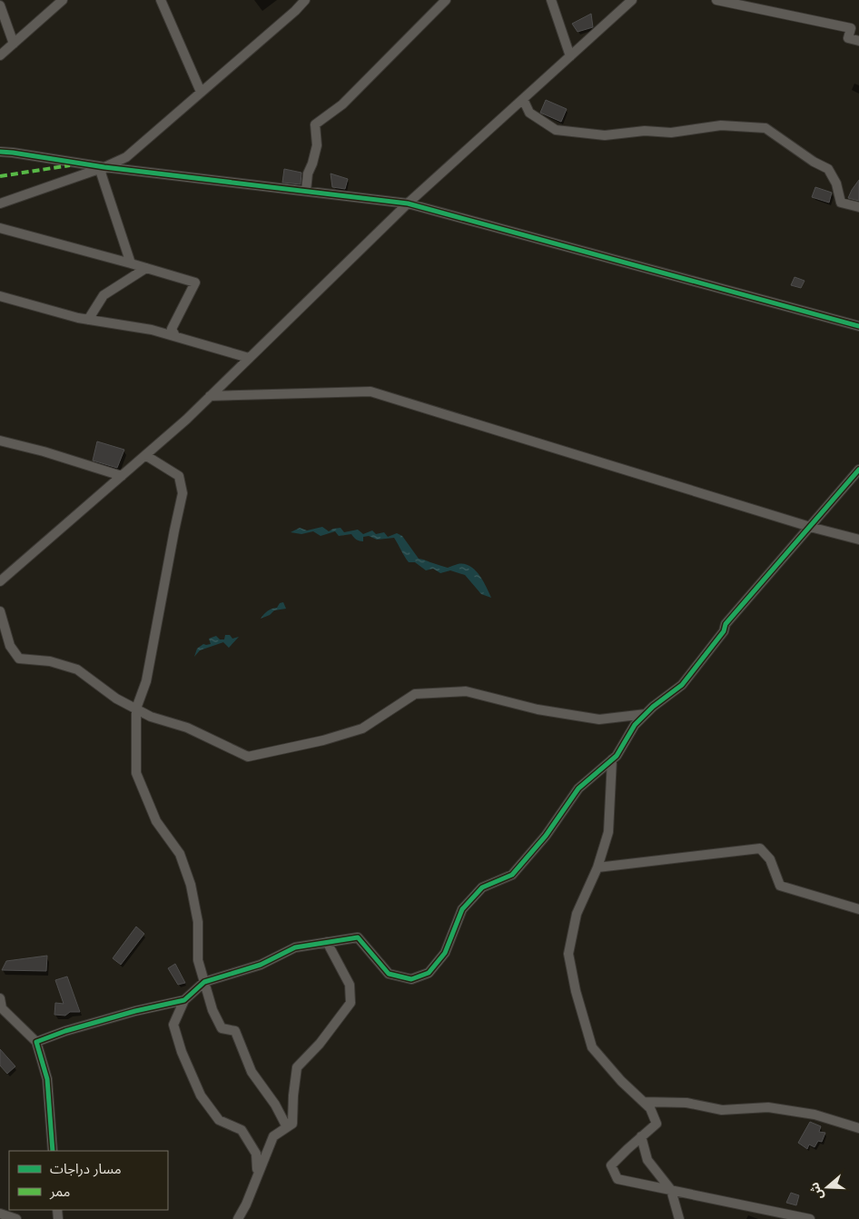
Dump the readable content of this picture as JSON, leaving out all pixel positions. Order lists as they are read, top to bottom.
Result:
{
  "legend": ["مسار دراجات", "ممر"],
  "north": "left"
}
